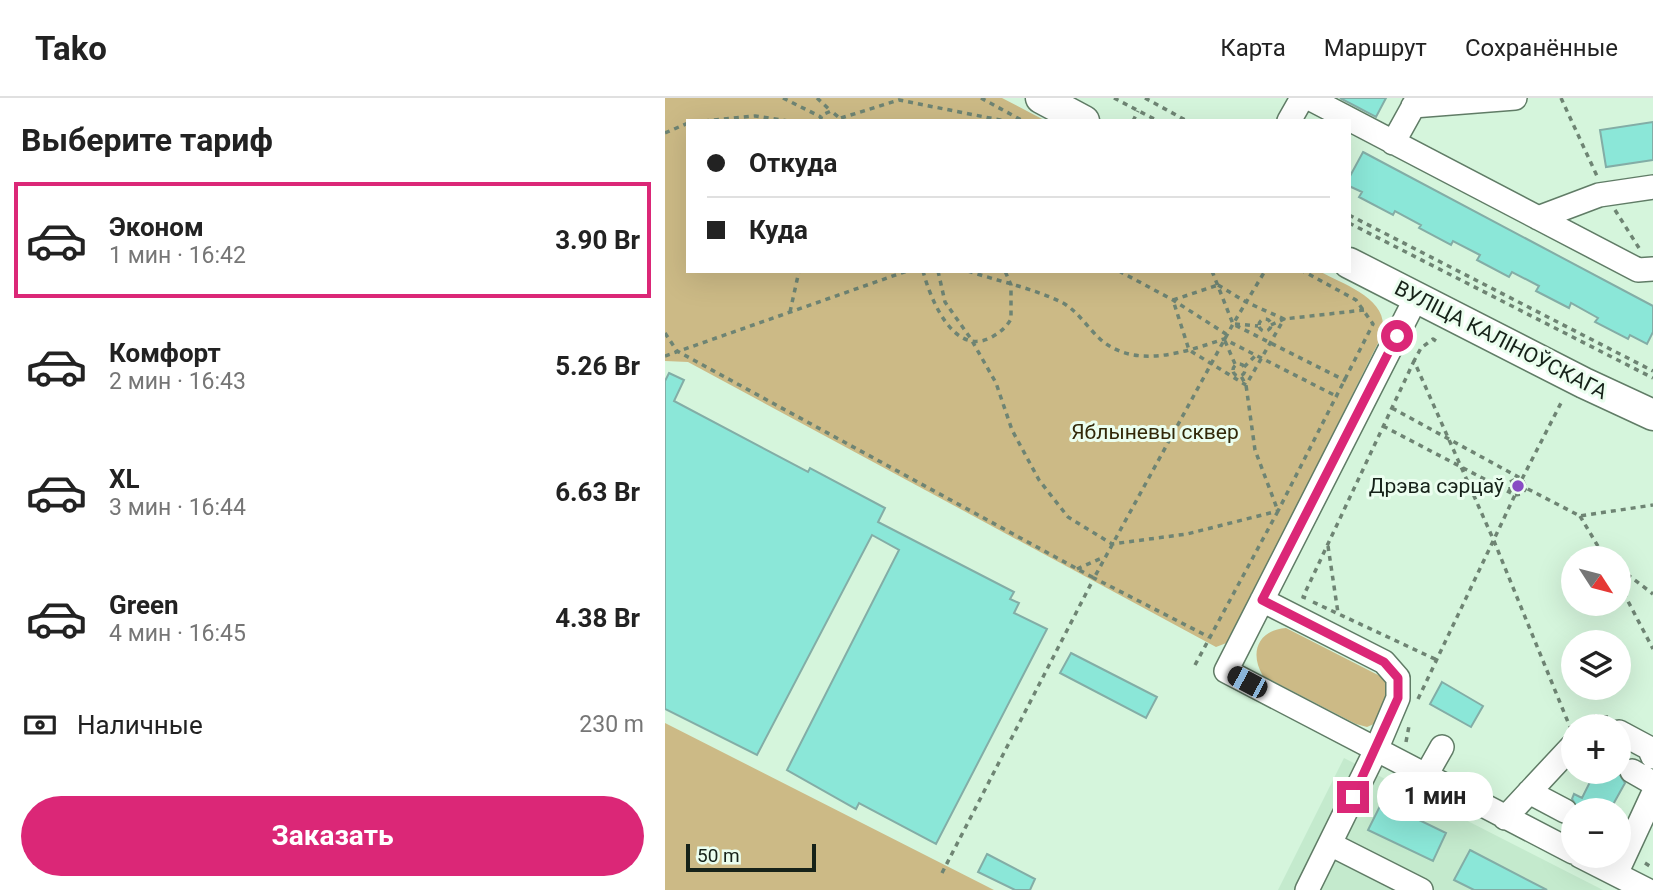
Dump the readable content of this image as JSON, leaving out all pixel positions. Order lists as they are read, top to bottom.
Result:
{
  "streets": {
    "main road": ["ВУЛІЦА КАЛІНОЎСКАГА"]
  },
  "parks": ["Яблыневы сквер"],
  "places": ["Дрэва сэрцаў"],
  "scale_bar": "50 m",
  "north": "bottom right",
  "page": {
    "header": "Tako",
    "nav": ["Карта", "Маршрут", "Сохранённые"],
    "heading": "Выберите тариф",
    "banner": ["Откуда", "Куда"],
    "list": [
      {
        "name": "Эконом",
        "note": "1 мин · 16:42",
        "value": "3.90 Br"
      },
      {
        "name": "Комфорт",
        "note": "2 мин · 16:43",
        "value": "5.26 Br"
      },
      {
        "name": "XL",
        "note": "3 мин · 16:44",
        "value": "6.63 Br"
      },
      {
        "name": "Green",
        "note": "4 мин · 16:45",
        "value": "4.38 Br"
      }
    ],
    "map_buttons": ["+", "−"],
    "pay": ["Наличные", "230 m"],
    "bubble": "1 мин",
    "buttons": "Заказать",
    "scale": "50 m"
  }
}
